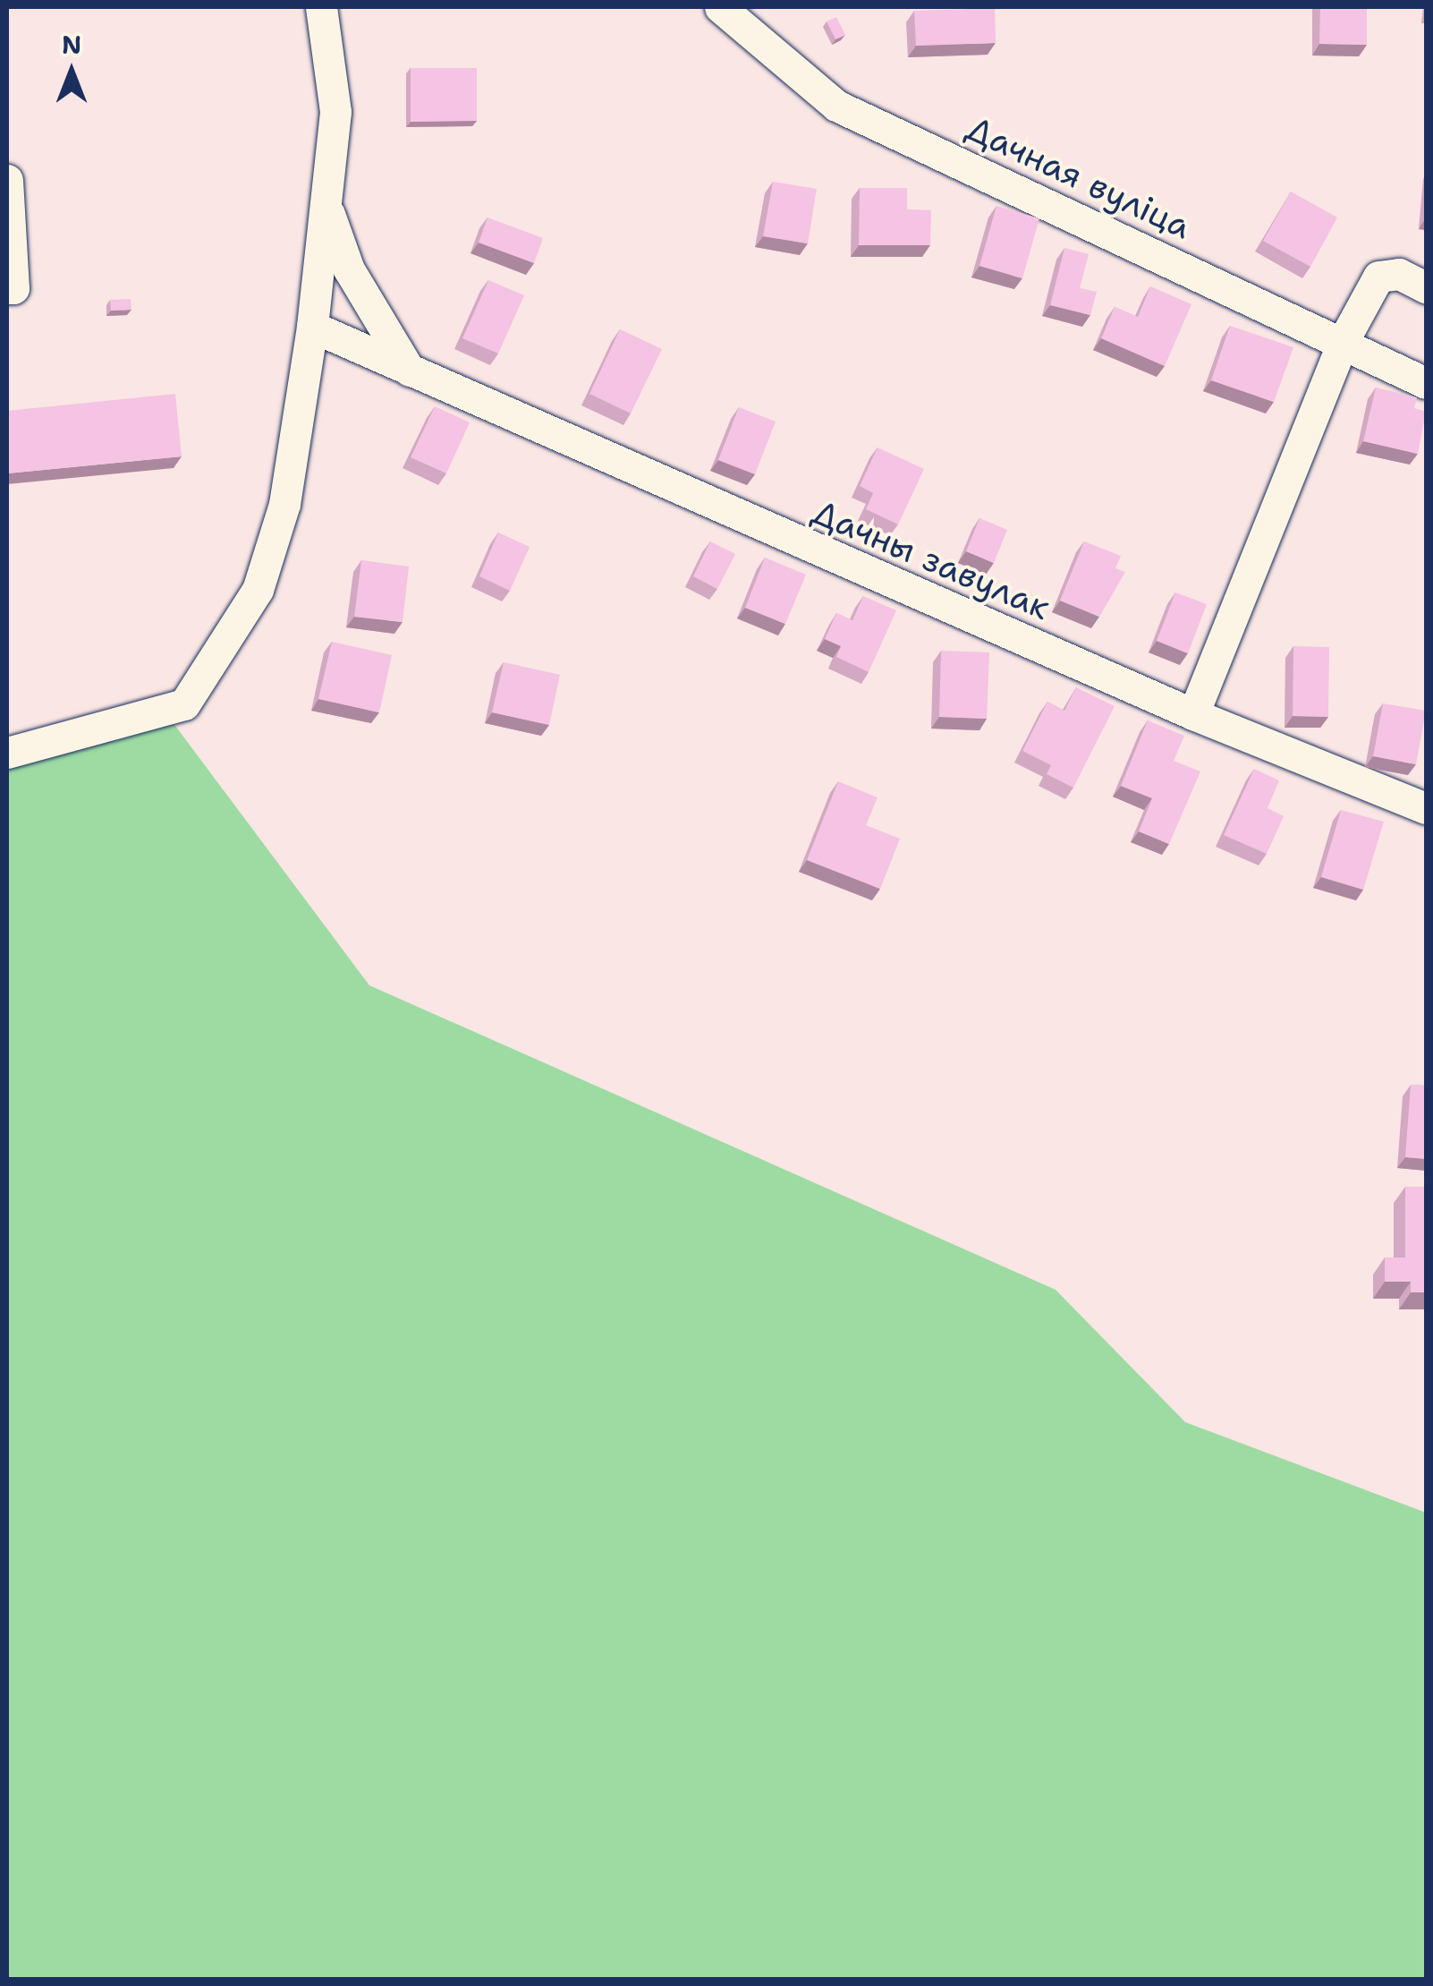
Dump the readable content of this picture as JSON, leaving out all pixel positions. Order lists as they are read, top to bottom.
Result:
{
  "streets": {
    "street": ["Дачная вуліца", "Дачны завулак"]
  },
  "north": "top"
}
